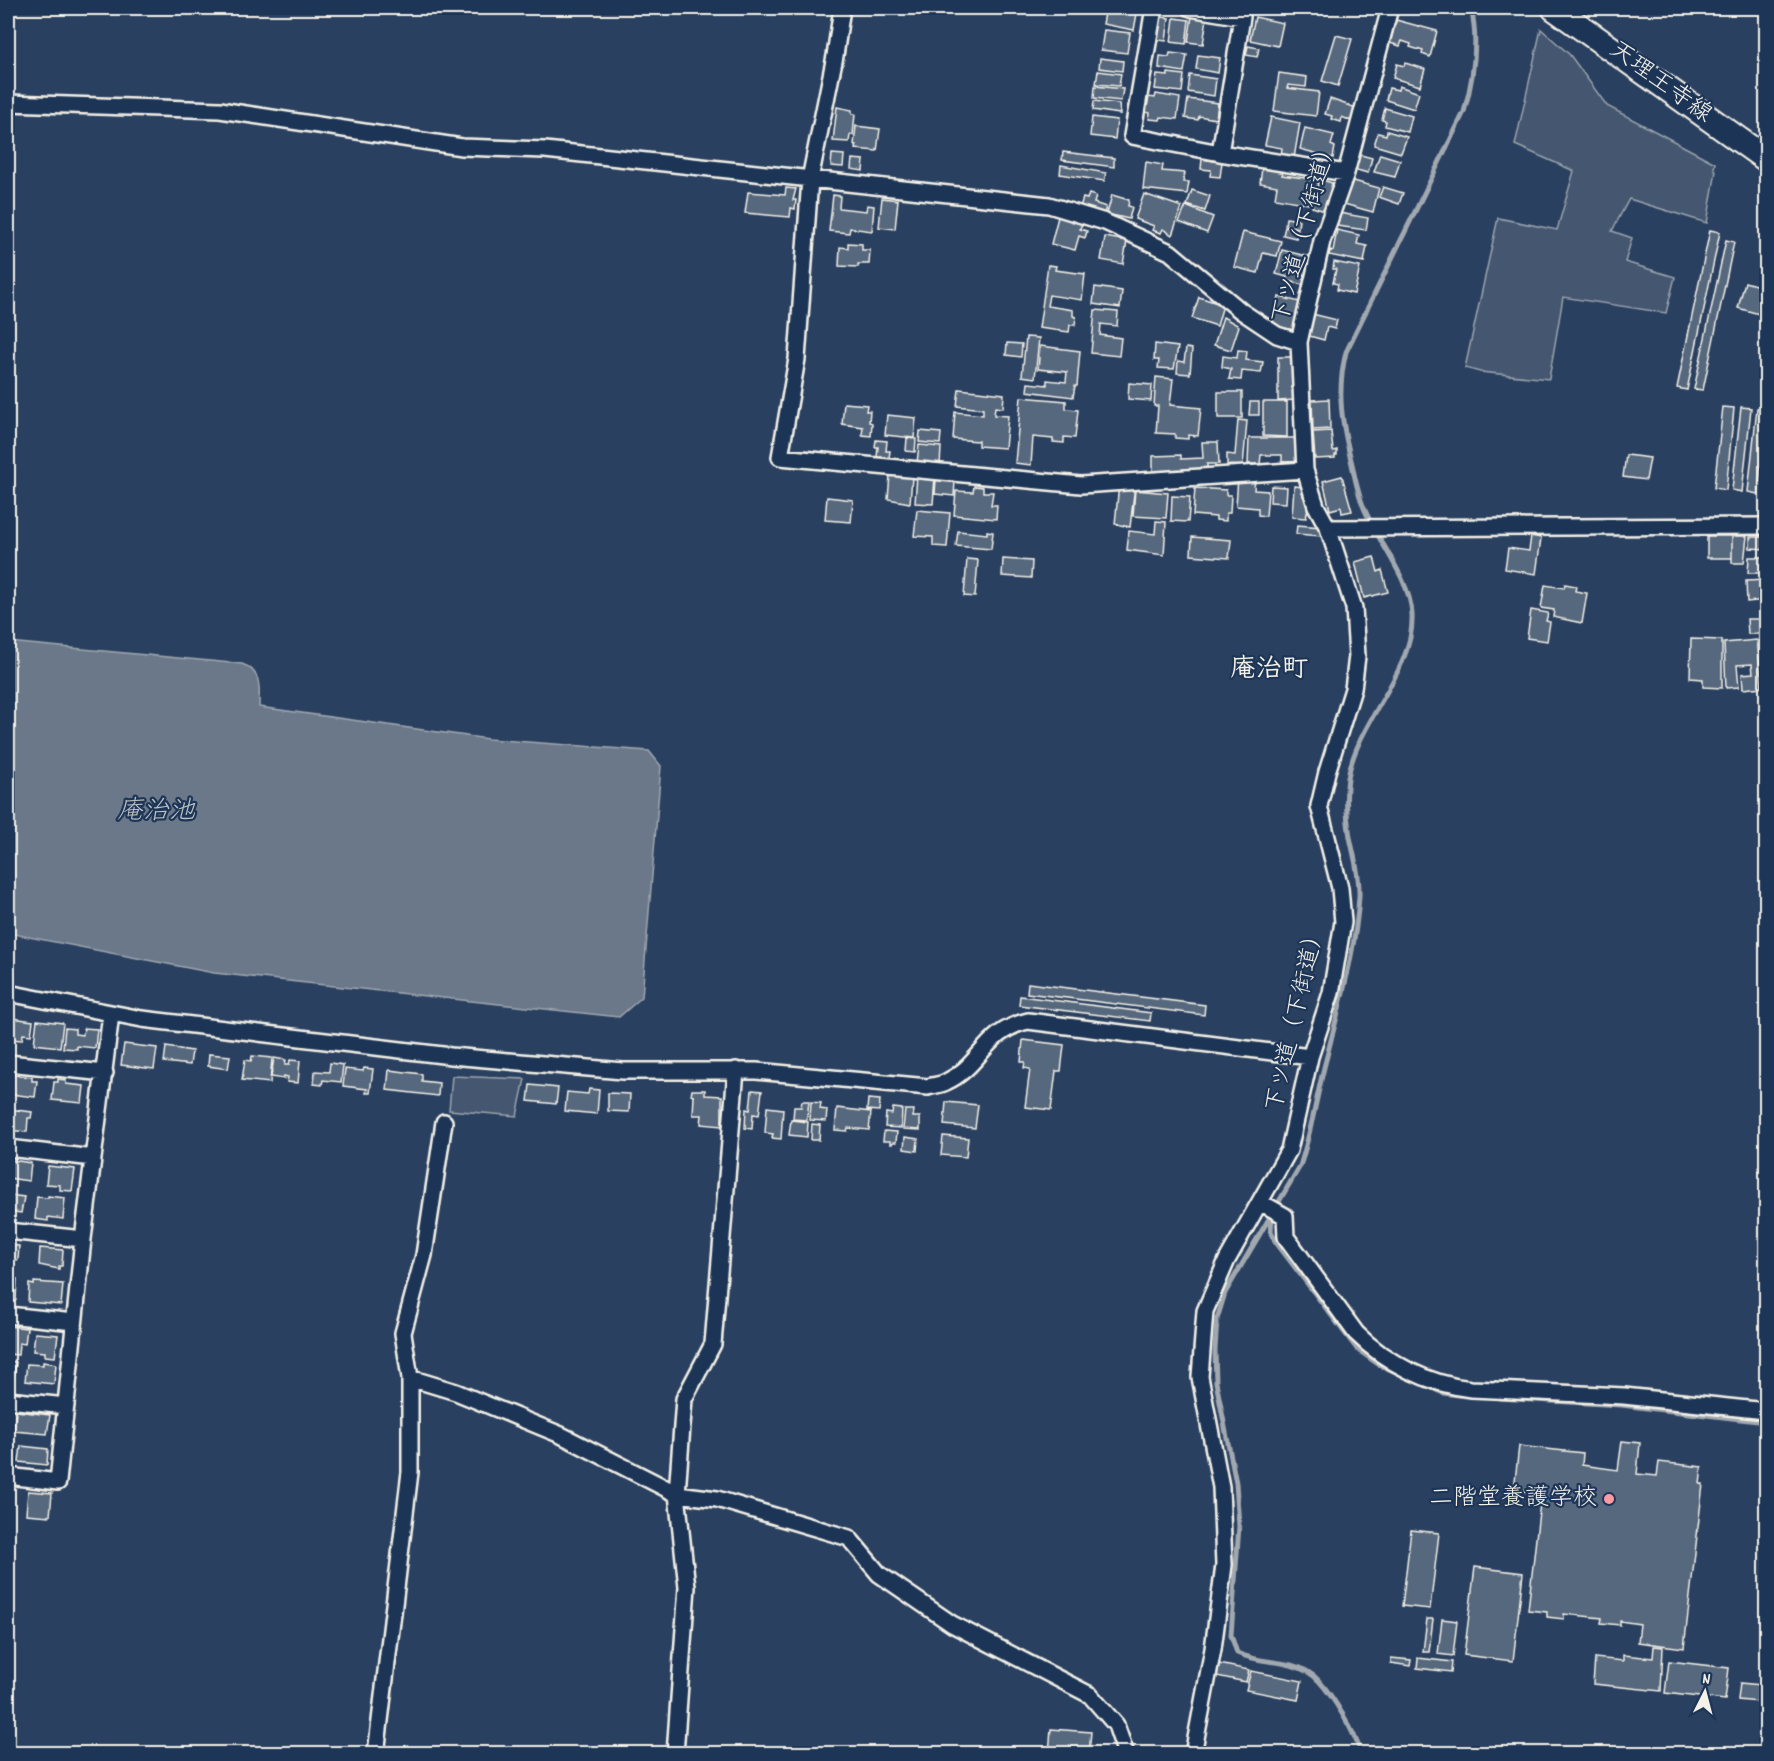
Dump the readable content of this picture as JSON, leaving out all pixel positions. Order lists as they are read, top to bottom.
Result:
{
  "streets": {
    "main road": ["天理王寺線"],
    "street": ["下ツ道（下街道）"]
  },
  "districts": ["庵治町"],
  "water": ["庵治池"],
  "places": ["二階堂養護学校"],
  "north": "top"
}
